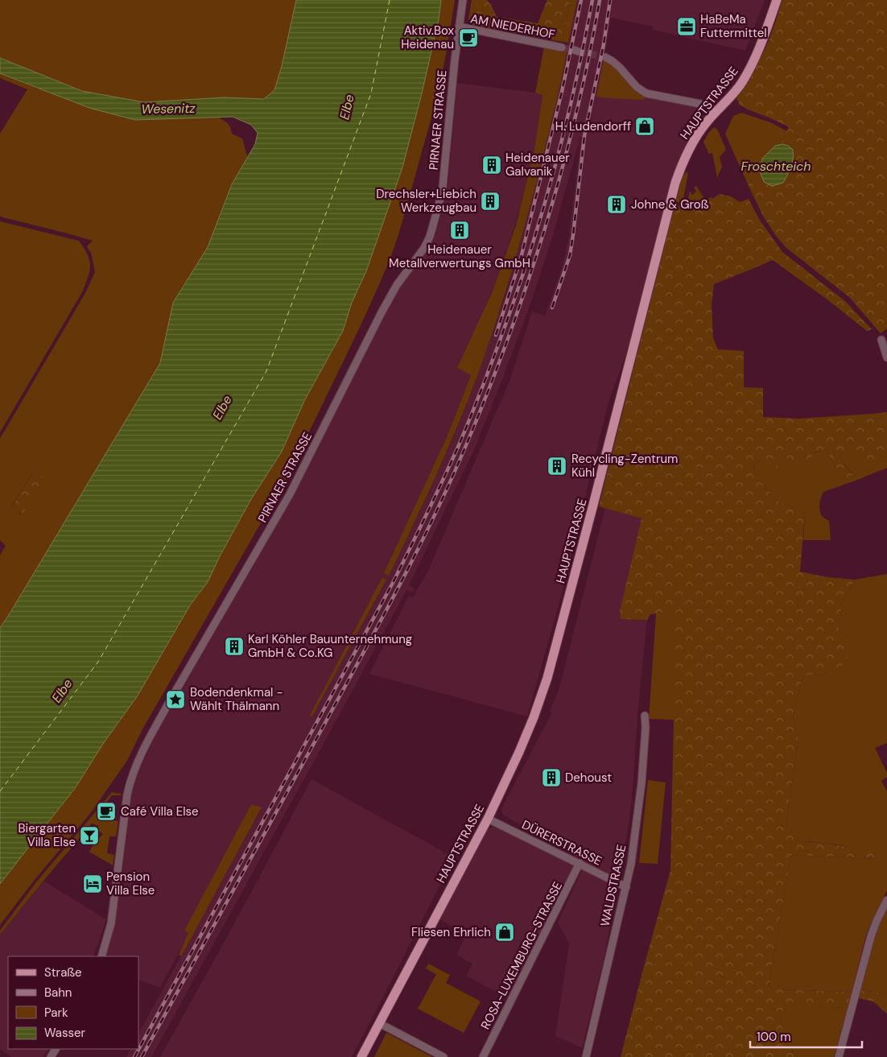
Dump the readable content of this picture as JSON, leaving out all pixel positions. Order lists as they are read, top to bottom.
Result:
{
  "streets": {
    "main road": ["HAUPTSTRASSE"],
    "street": [
      "AM NIEDERHOF",
      "PIRNAER STRASSE",
      "DÜRERSTRASSE",
      "WALDSTRASSE",
      "ROSA-LUXEMBURG-STRASSE"
    ]
  },
  "crossings": [
    ["AM NIEDERHOF", "PIRNAER STRASSE"],
    ["HAUPTSTRASSE", "DÜRERSTRASSE"],
    ["DÜRERSTRASSE", "WALDSTRASSE"],
    ["DÜRERSTRASSE", "ROSA-LUXEMBURG-STRASSE"]
  ],
  "water": ["Elbe", "Wesenitz", "Froschteich"],
  "places": {
    "office": ["HaBeMa Futtermittel"],
    "cafe": ["Aktiv.Box Heidenau", "Café Villa Else"],
    "shop": ["H. Ludendorff", "Fliesen Ehrlich"],
    "building": [
      "Heidenauer Galvanik",
      "Drechsler+Liebich Werkzeugbau",
      "Johne & Groß",
      "Heidenauer Metallverwertungs GmbH",
      "Recycling-Zentrum Kühl",
      "Karl Köhler Bauunternehmung GmbH & Co.KG",
      "Dehoust"
    ],
    "place": ["Bodendenkmal - Wählt Thälmann"],
    "bar": ["Biergarten Villa Else"],
    "hotel": ["Pension Villa Else"]
  },
  "legend": [
    "Straße",
    "Bahn",
    "Park",
    "Wasser"
  ],
  "scale_bar": "100 m"
}
